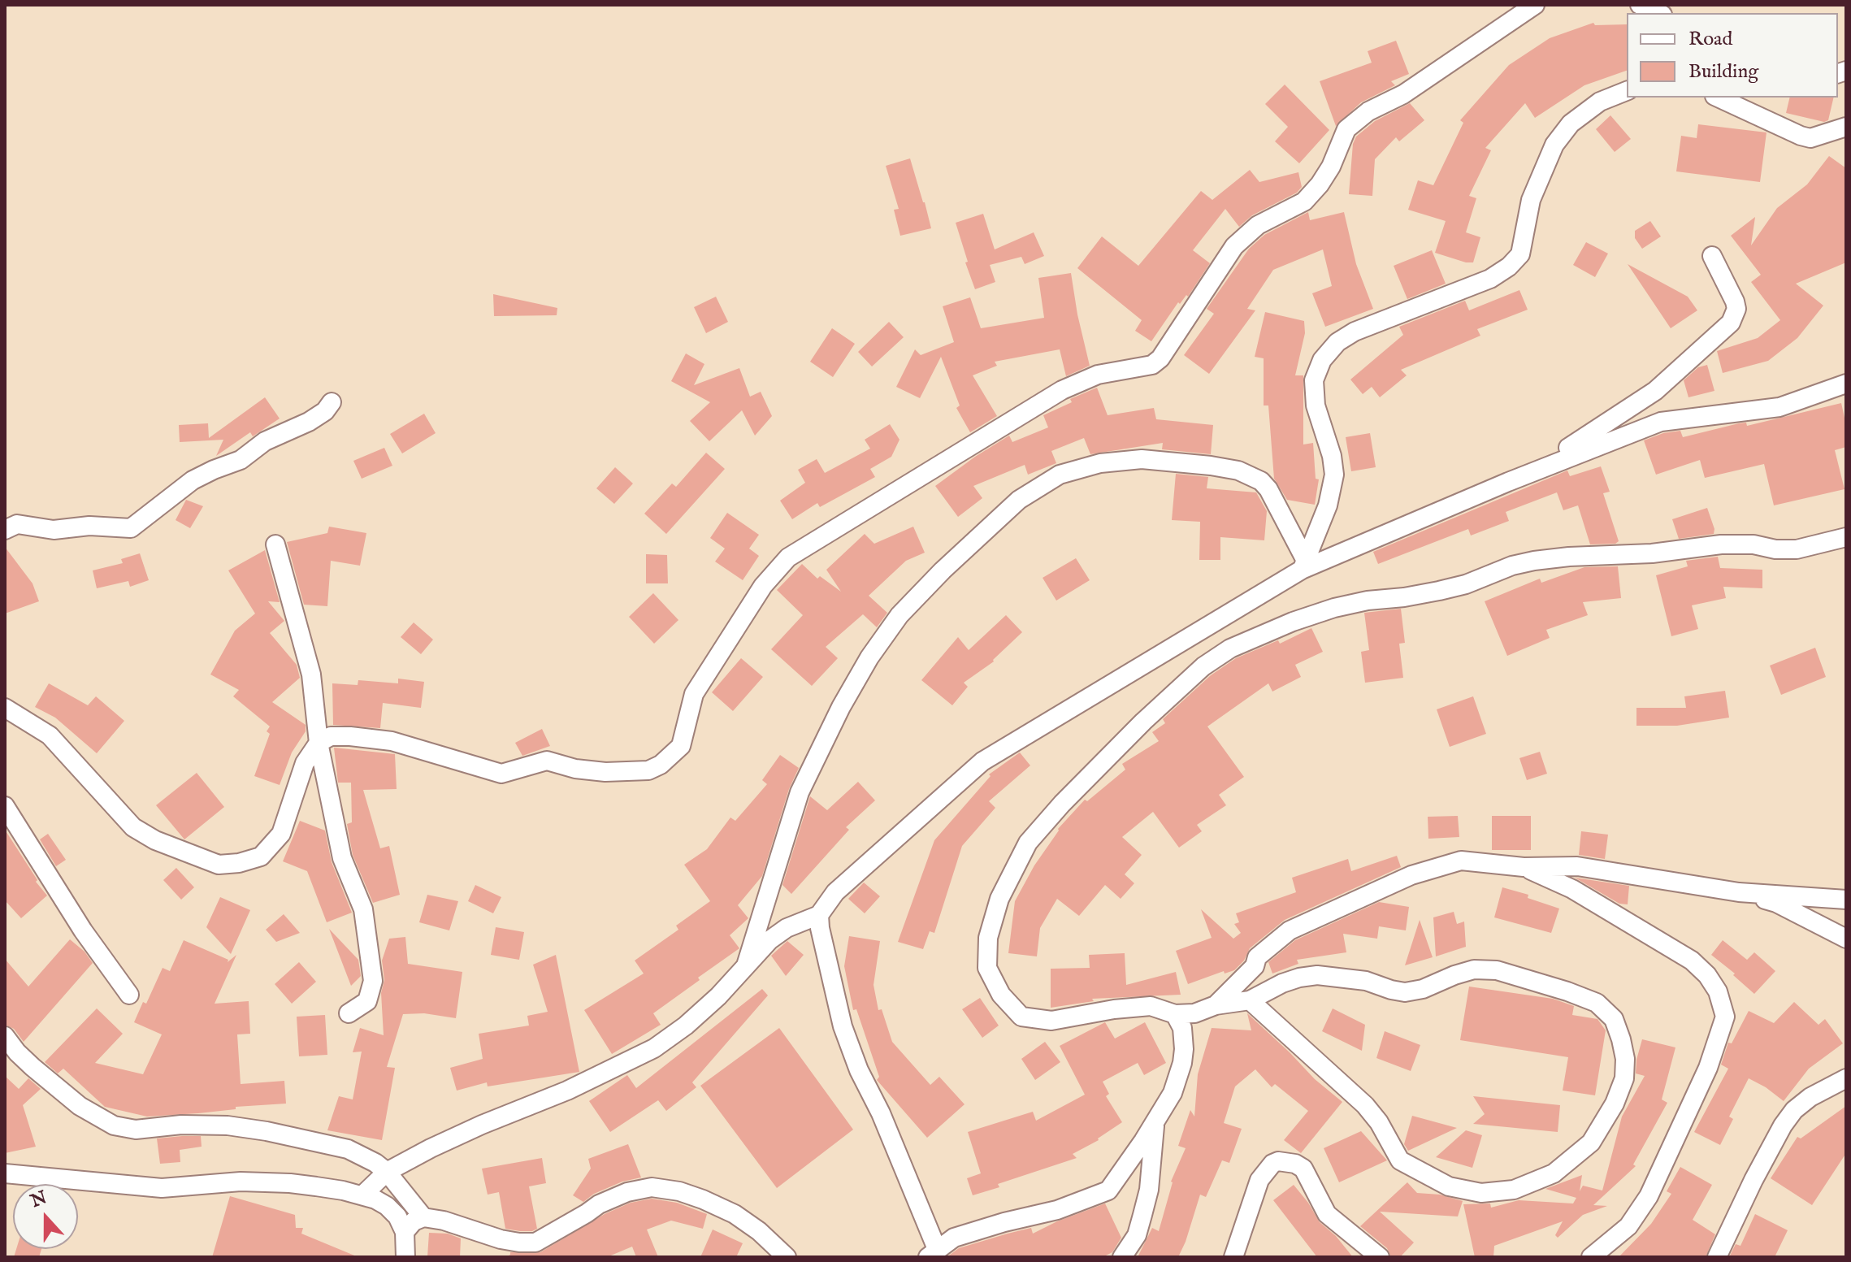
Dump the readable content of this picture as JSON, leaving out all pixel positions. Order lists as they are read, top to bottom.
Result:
{
  "legend": ["Road", "Building"],
  "north": "top"
}
